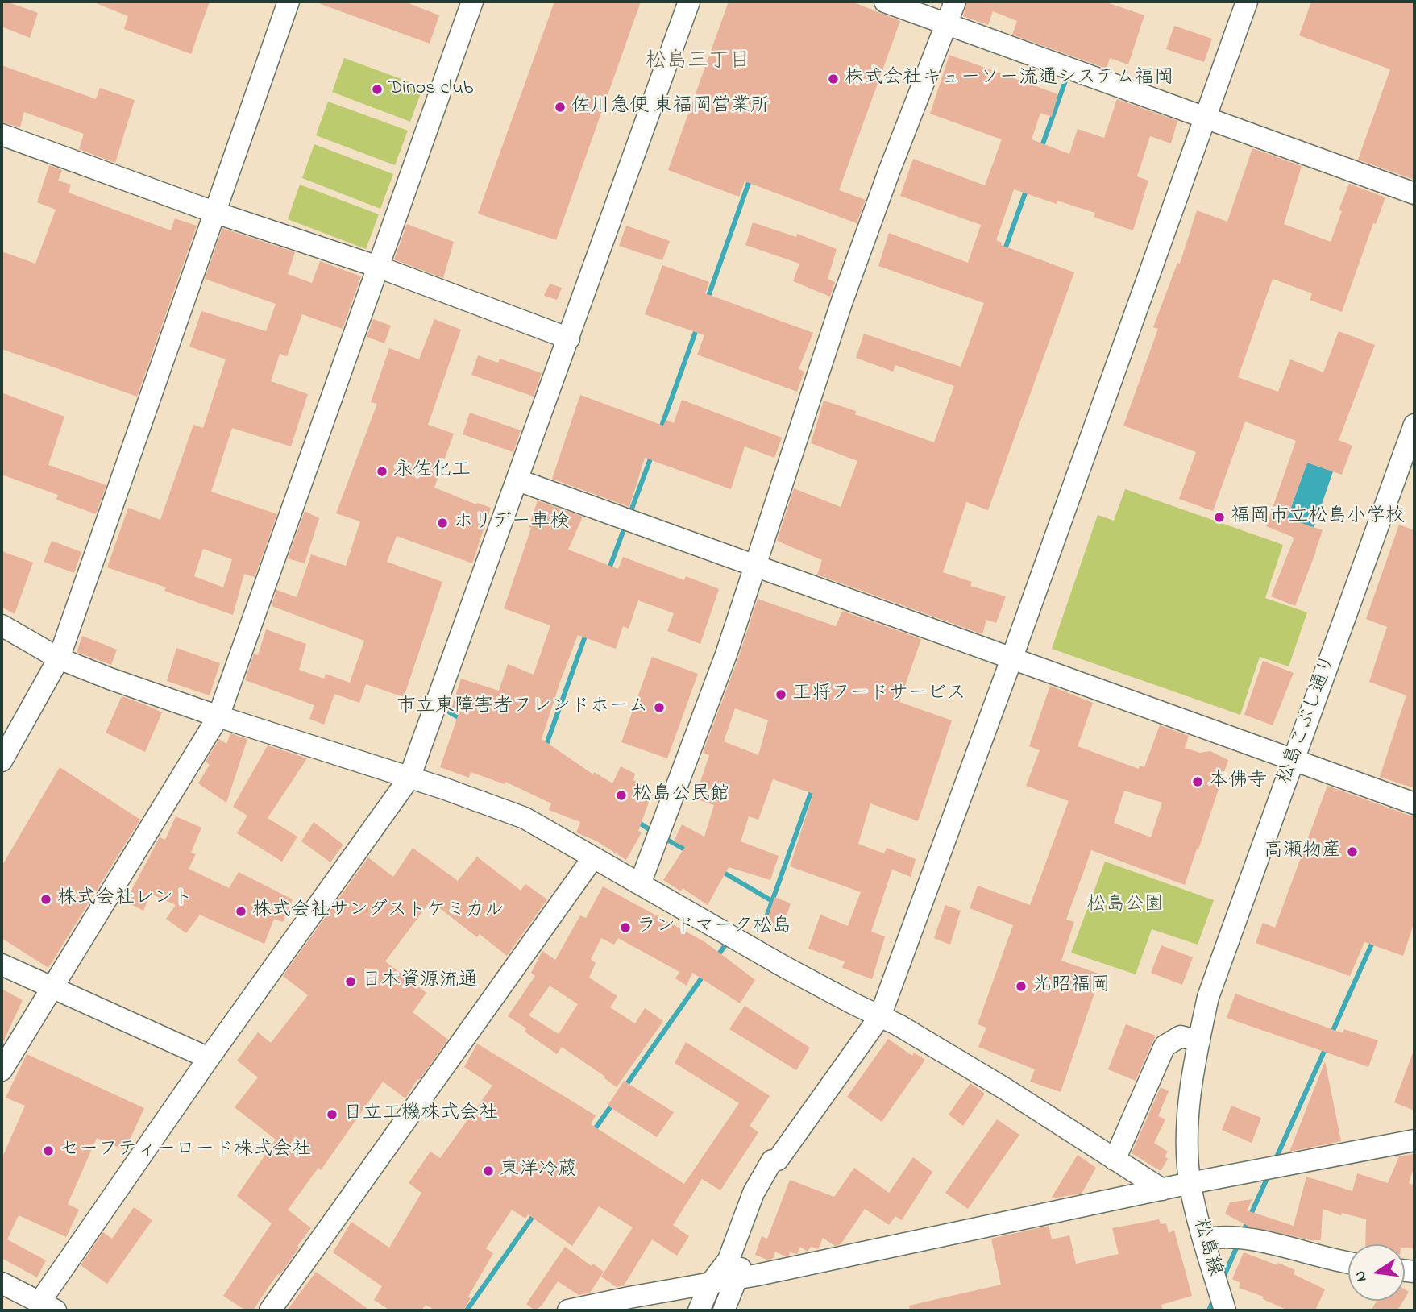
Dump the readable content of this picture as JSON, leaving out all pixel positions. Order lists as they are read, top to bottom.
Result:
{
  "streets": {
    "street": ["松島こぶし通り", "松島線"]
  },
  "crossings": [
    ["松島こぶし通り", "松島線"]
  ],
  "districts": ["松島三丁目"],
  "parks": ["松島公園"],
  "places": [
    "株式会社キューソー流通システム福岡",
    "Dinos club",
    "佐川急便 東福岡営業所",
    "永佐化工",
    "福岡市立松島小学校",
    "ホリデー車検",
    "王将フードサービス",
    "市立東障害者フレンドホーム",
    "本佛寺",
    "松島公民館",
    "高瀬物産",
    "株式会社レント",
    "株式会社サンダストケミカル",
    "ランドマーク松島",
    "日本資源流通",
    "光昭福岡",
    "日立工機株式会社",
    "セーフティーロード株式会社",
    "東洋冷蔵"
  ],
  "north": "left"
}
